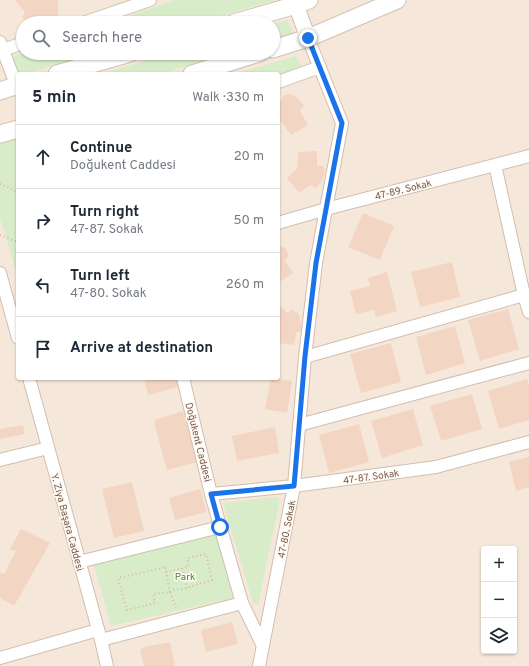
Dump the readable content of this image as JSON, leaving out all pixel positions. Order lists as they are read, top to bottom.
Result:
{
  "streets": {
    "street": [
      "47-89. Sokak",
      "Doğukent Caddesi",
      "47-87. Sokak",
      "Y. Ziya Başara Caddesi",
      "47-80. Sokak"
    ]
  },
  "crossings": [
    ["47-89. Sokak", "47-80. Sokak"],
    ["Doğukent Caddesi", "47-87. Sokak"],
    ["Doğukent Caddesi", "47-80. Sokak"],
    ["47-87. Sokak", "47-80. Sokak"]
  ],
  "parks": ["Park"],
  "page": {
    "search": "Search here",
    "heading": ["5 min", "Walk · 330 m"],
    "list": [
      ["Continue", "Doğukent Caddesi", "20 m"],
      ["Turn right", "47-87. Sokak", "50 m"],
      ["Turn left", "47-80. Sokak", "260 m"],
      "Arrive at destination"
    ],
    "map_buttons": ["+", "−"]
  }
}
